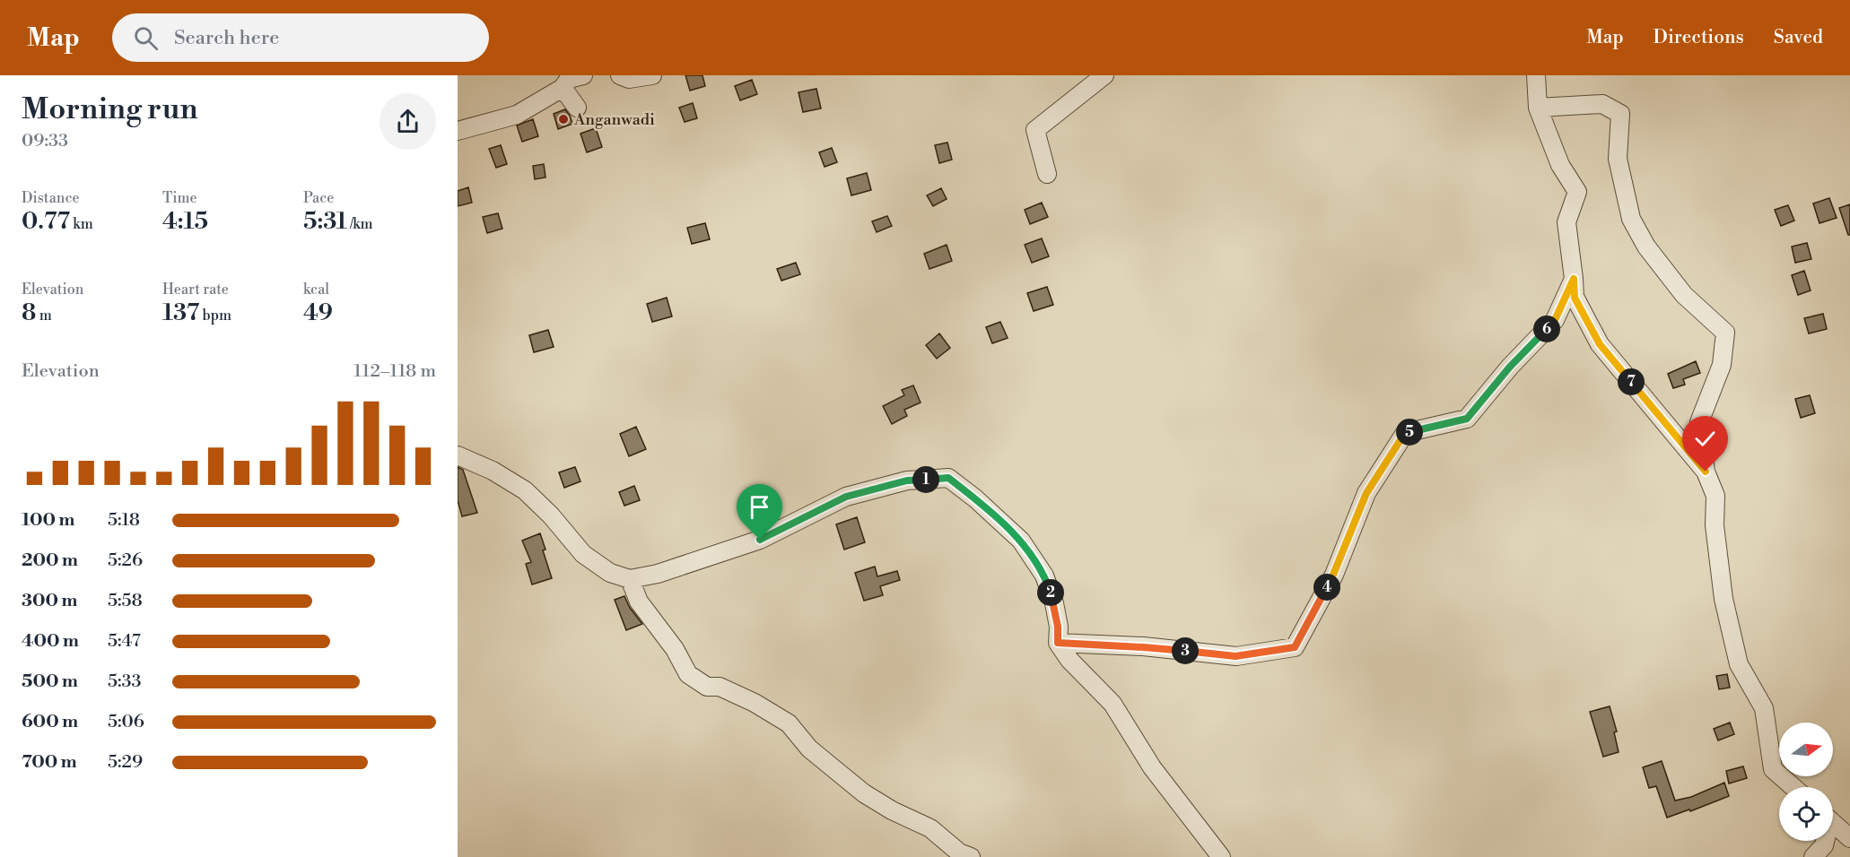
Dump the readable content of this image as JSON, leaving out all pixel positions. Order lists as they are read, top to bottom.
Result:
{
  "places": ["Anganwadi"],
  "north": "right",
  "page": {
    "header": "Map",
    "search": "Search here",
    "nav": ["Map", "Directions", "Saved"],
    "heading": ["Morning run", "09:33"],
    "stats": [
      ["Distance", "0.77 km"],
      ["Time", "4:15"],
      ["Pace", "5:31 /km"],
      ["Elevation", "8 m"],
      ["Heart rate", "137 bpm"],
      ["kcal", "49"]
    ],
    "pins": [
      "6",
      "7",
      "5",
      "1",
      "4",
      "2",
      "3"
    ],
    "chart": ["Elevation", "112–118 m"],
    "list": [
      {
        "name": "100 m",
        "note": "5:18"
      },
      {
        "name": "200 m",
        "note": "5:26"
      },
      {
        "name": "300 m",
        "note": "5:58"
      },
      {
        "name": "400 m",
        "note": "5:47"
      },
      {
        "name": "500 m",
        "note": "5:33"
      },
      {
        "name": "600 m",
        "note": "5:06"
      },
      {
        "name": "700 m",
        "note": "5:29"
      }
    ]
  }
}
